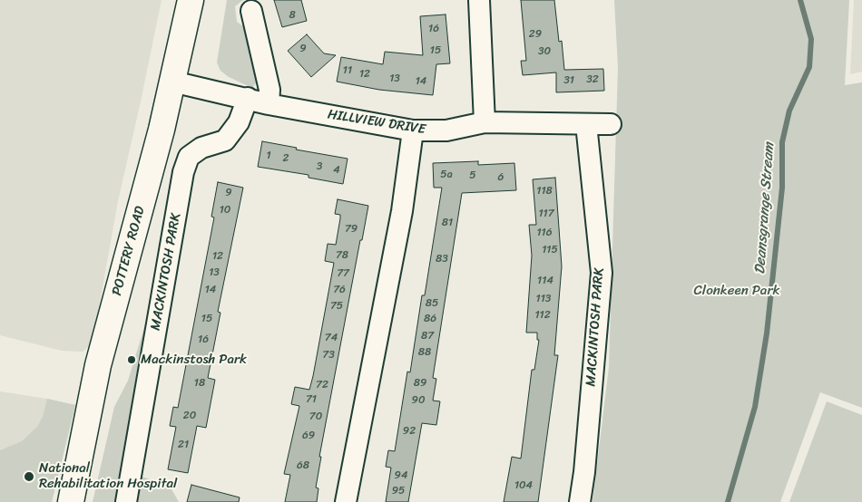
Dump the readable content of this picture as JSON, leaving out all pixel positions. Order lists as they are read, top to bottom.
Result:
{
  "streets": {
    "street": ["HILLVIEW DRIVE", "POTTERY ROAD", "MACKINTOSH PARK"]
  },
  "crossings": [
    ["HILLVIEW DRIVE", "POTTERY ROAD"],
    ["HILLVIEW DRIVE", "MACKINTOSH PARK"]
  ],
  "water": ["Deansgrange Stream"],
  "parks": ["Clonkeen Park"],
  "places": ["Mackinstosh Park", "National Rehabilitation Hospital"],
  "house_numbers": [
    "8",
    "16",
    "29",
    "9",
    "15",
    "30",
    "11",
    "12",
    "13",
    "32",
    "31",
    "14",
    "1",
    "2",
    "3",
    "4",
    "5a",
    "5",
    "6",
    "118",
    "9",
    "10",
    "117",
    "81",
    "79",
    "116",
    "115",
    "78",
    "12",
    "83",
    "13",
    "77",
    "114",
    "14",
    "76",
    "113",
    "85",
    "75",
    "112",
    "15",
    "86",
    "87",
    "74",
    "16",
    "88",
    "73",
    "18",
    "89",
    "72",
    "71",
    "90",
    "20",
    "70",
    "92",
    "69",
    "21",
    "68",
    "94",
    "104",
    "95"
  ]
}
